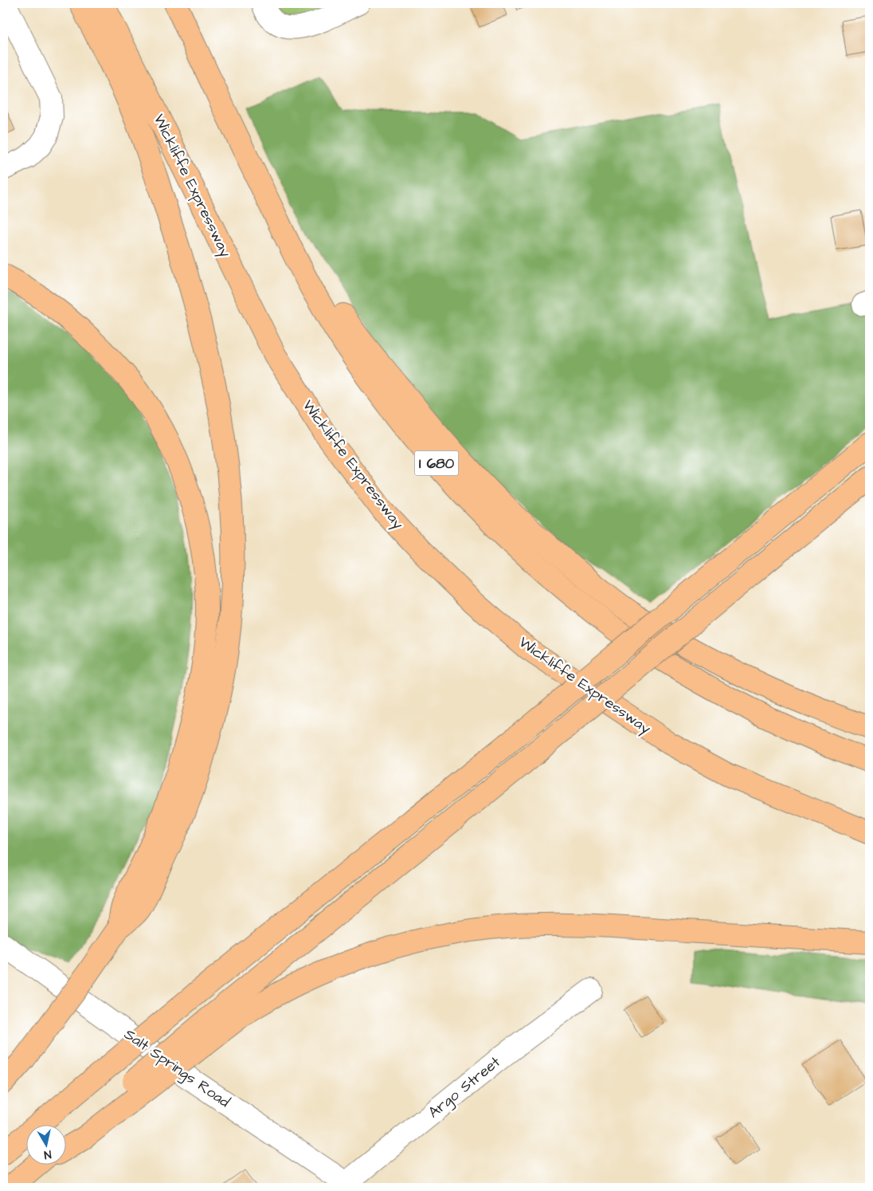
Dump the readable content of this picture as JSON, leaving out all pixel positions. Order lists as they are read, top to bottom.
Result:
{
  "streets": {
    "highway": ["Wickliffe Expressway", "I 680"],
    "street": ["Salt Springs Road", "Argo Street"]
  },
  "crossings": [
    ["Salt Springs Road", "Argo Street"]
  ],
  "north": "bottom"
}
